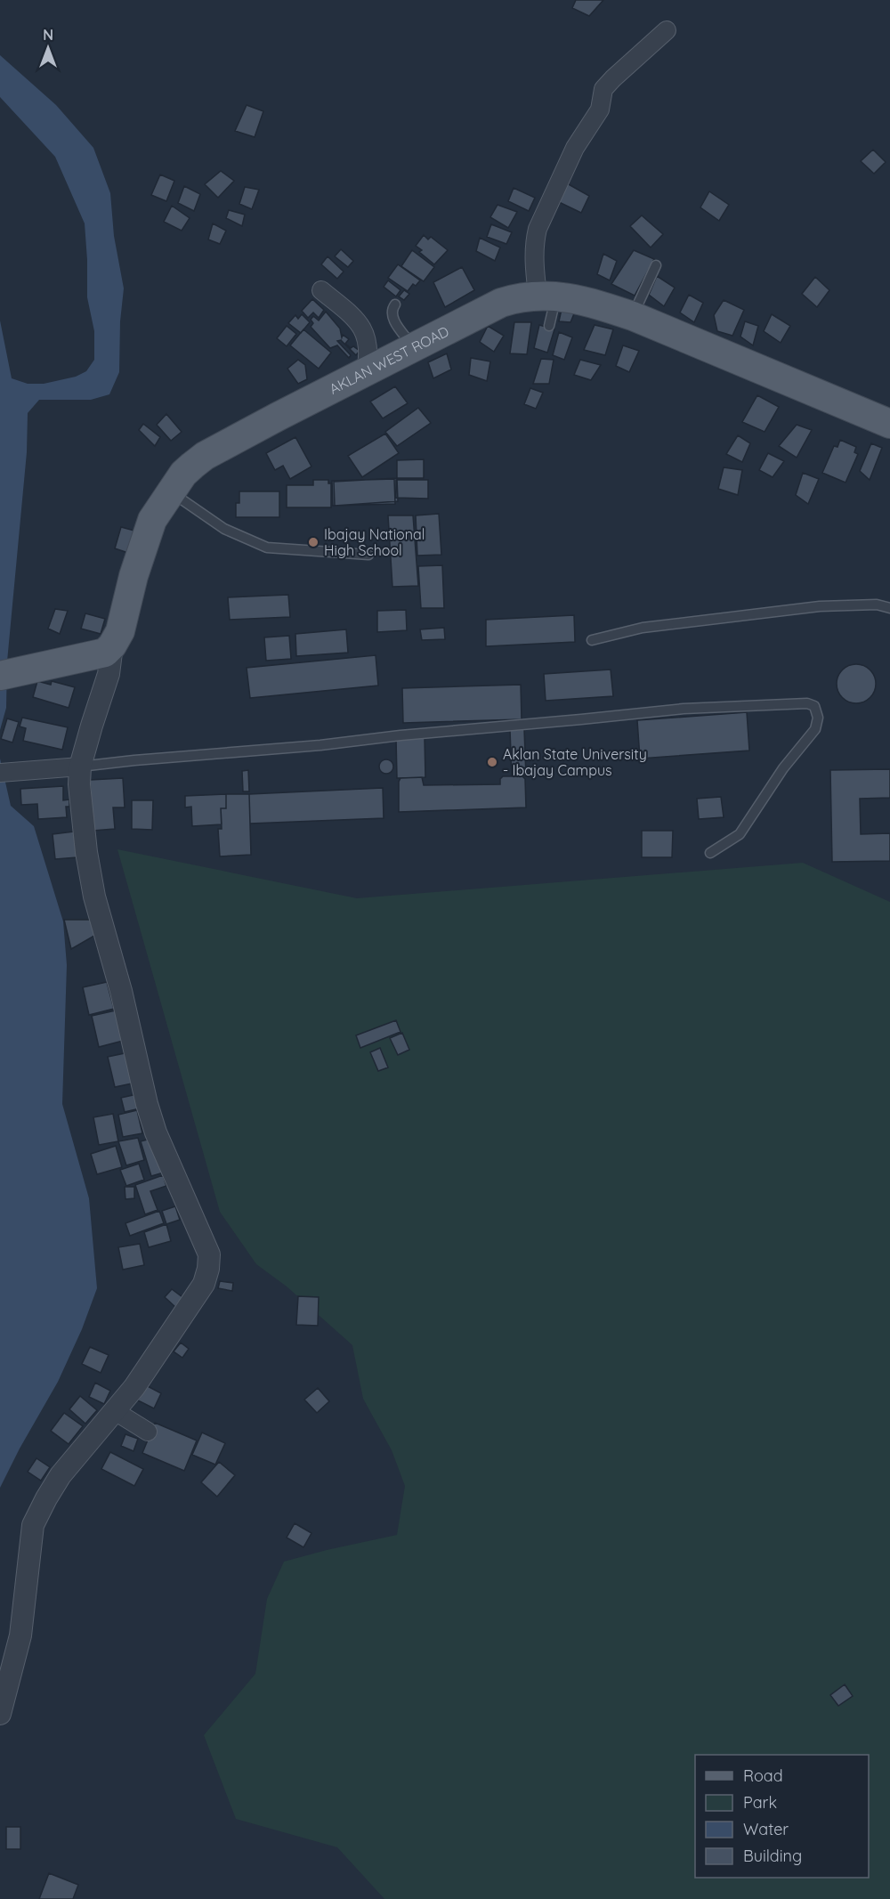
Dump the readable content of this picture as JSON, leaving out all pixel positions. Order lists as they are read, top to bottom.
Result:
{
  "streets": {
    "main road": ["AKLAN WEST ROAD"]
  },
  "places": ["Ibajay National High School", "Aklan State University - Ibajay Campus"],
  "legend": [
    "Road",
    "Park",
    "Water",
    "Building"
  ],
  "north": "top"
}
